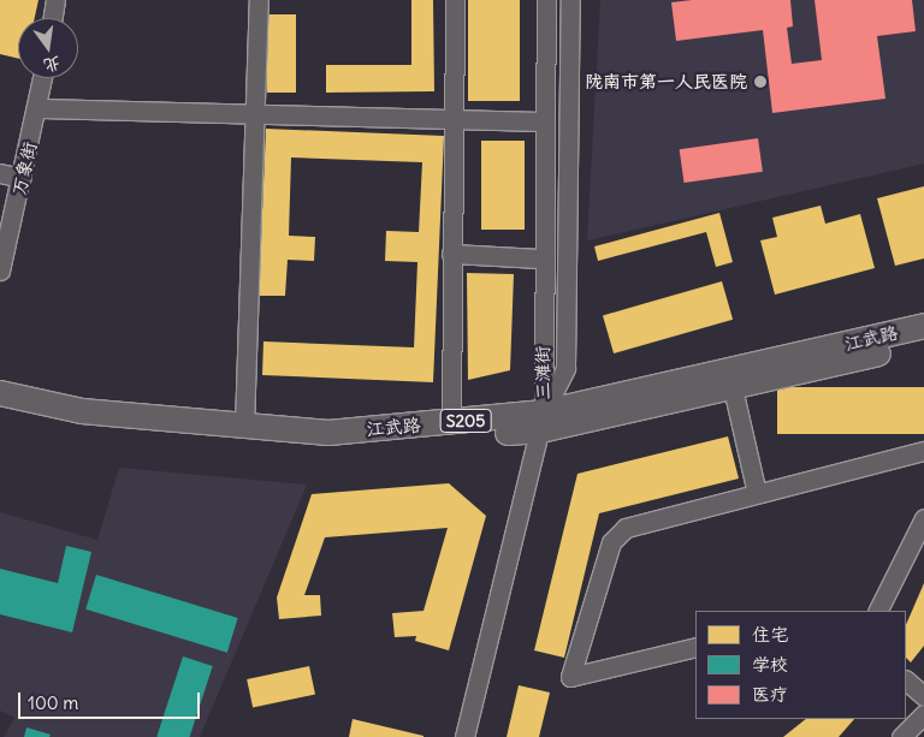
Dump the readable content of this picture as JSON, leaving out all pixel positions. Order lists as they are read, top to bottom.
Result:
{
  "streets": {
    "main road": ["江武路", "S205"],
    "street": ["万象街", "三滩街"]
  },
  "crossings": [
    ["江武路", "三滩街"]
  ],
  "places": ["陇南市第一人民医院"],
  "legend": ["住宅", "学校", "医疗"],
  "scale_bar": "100 m",
  "north": "bottom"
}
